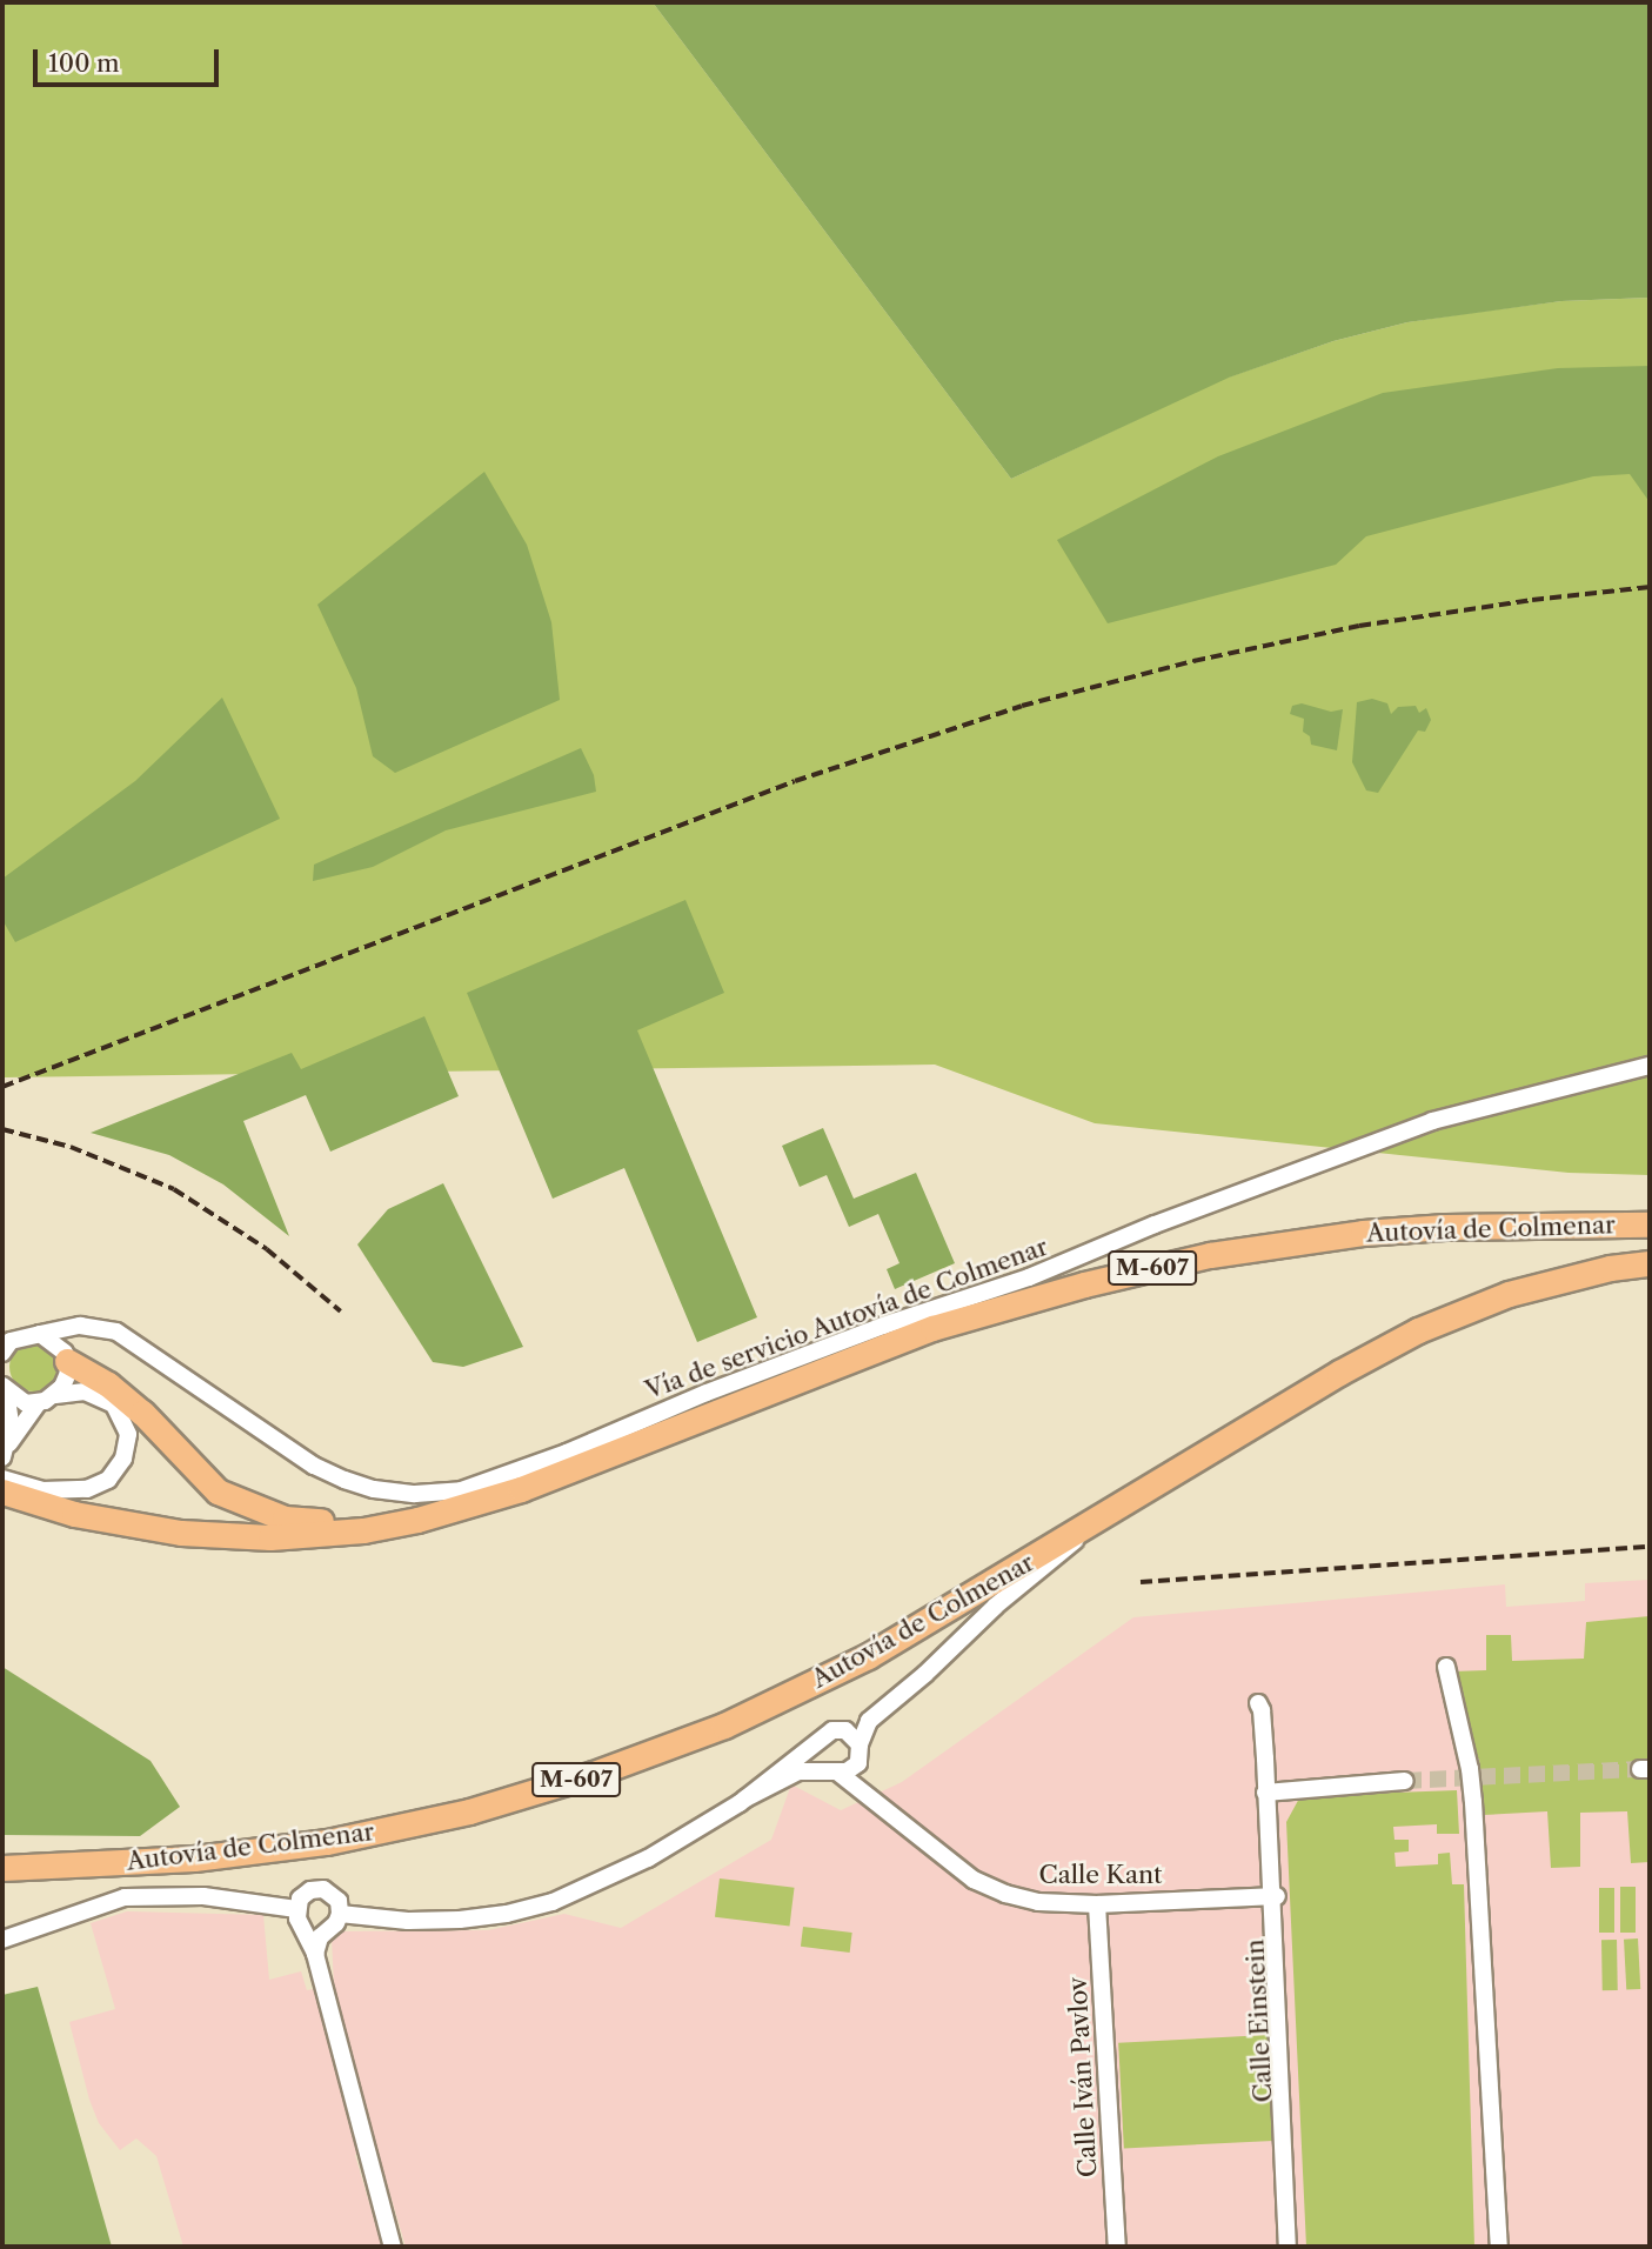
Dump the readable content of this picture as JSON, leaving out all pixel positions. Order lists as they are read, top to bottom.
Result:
{
  "streets": {
    "highway": ["Autovía de Colmenar", "M-607"],
    "street": [
      "Vía de servicio Autovía de Colmenar",
      "Calle Kant",
      "Calle Einstein",
      "Calle Iván Pavlov"
    ]
  },
  "crossings": [
    ["Calle Kant", "Calle Einstein"],
    ["Calle Kant", "Calle Iván Pavlov"]
  ],
  "scale_bar": "100 m"
}
